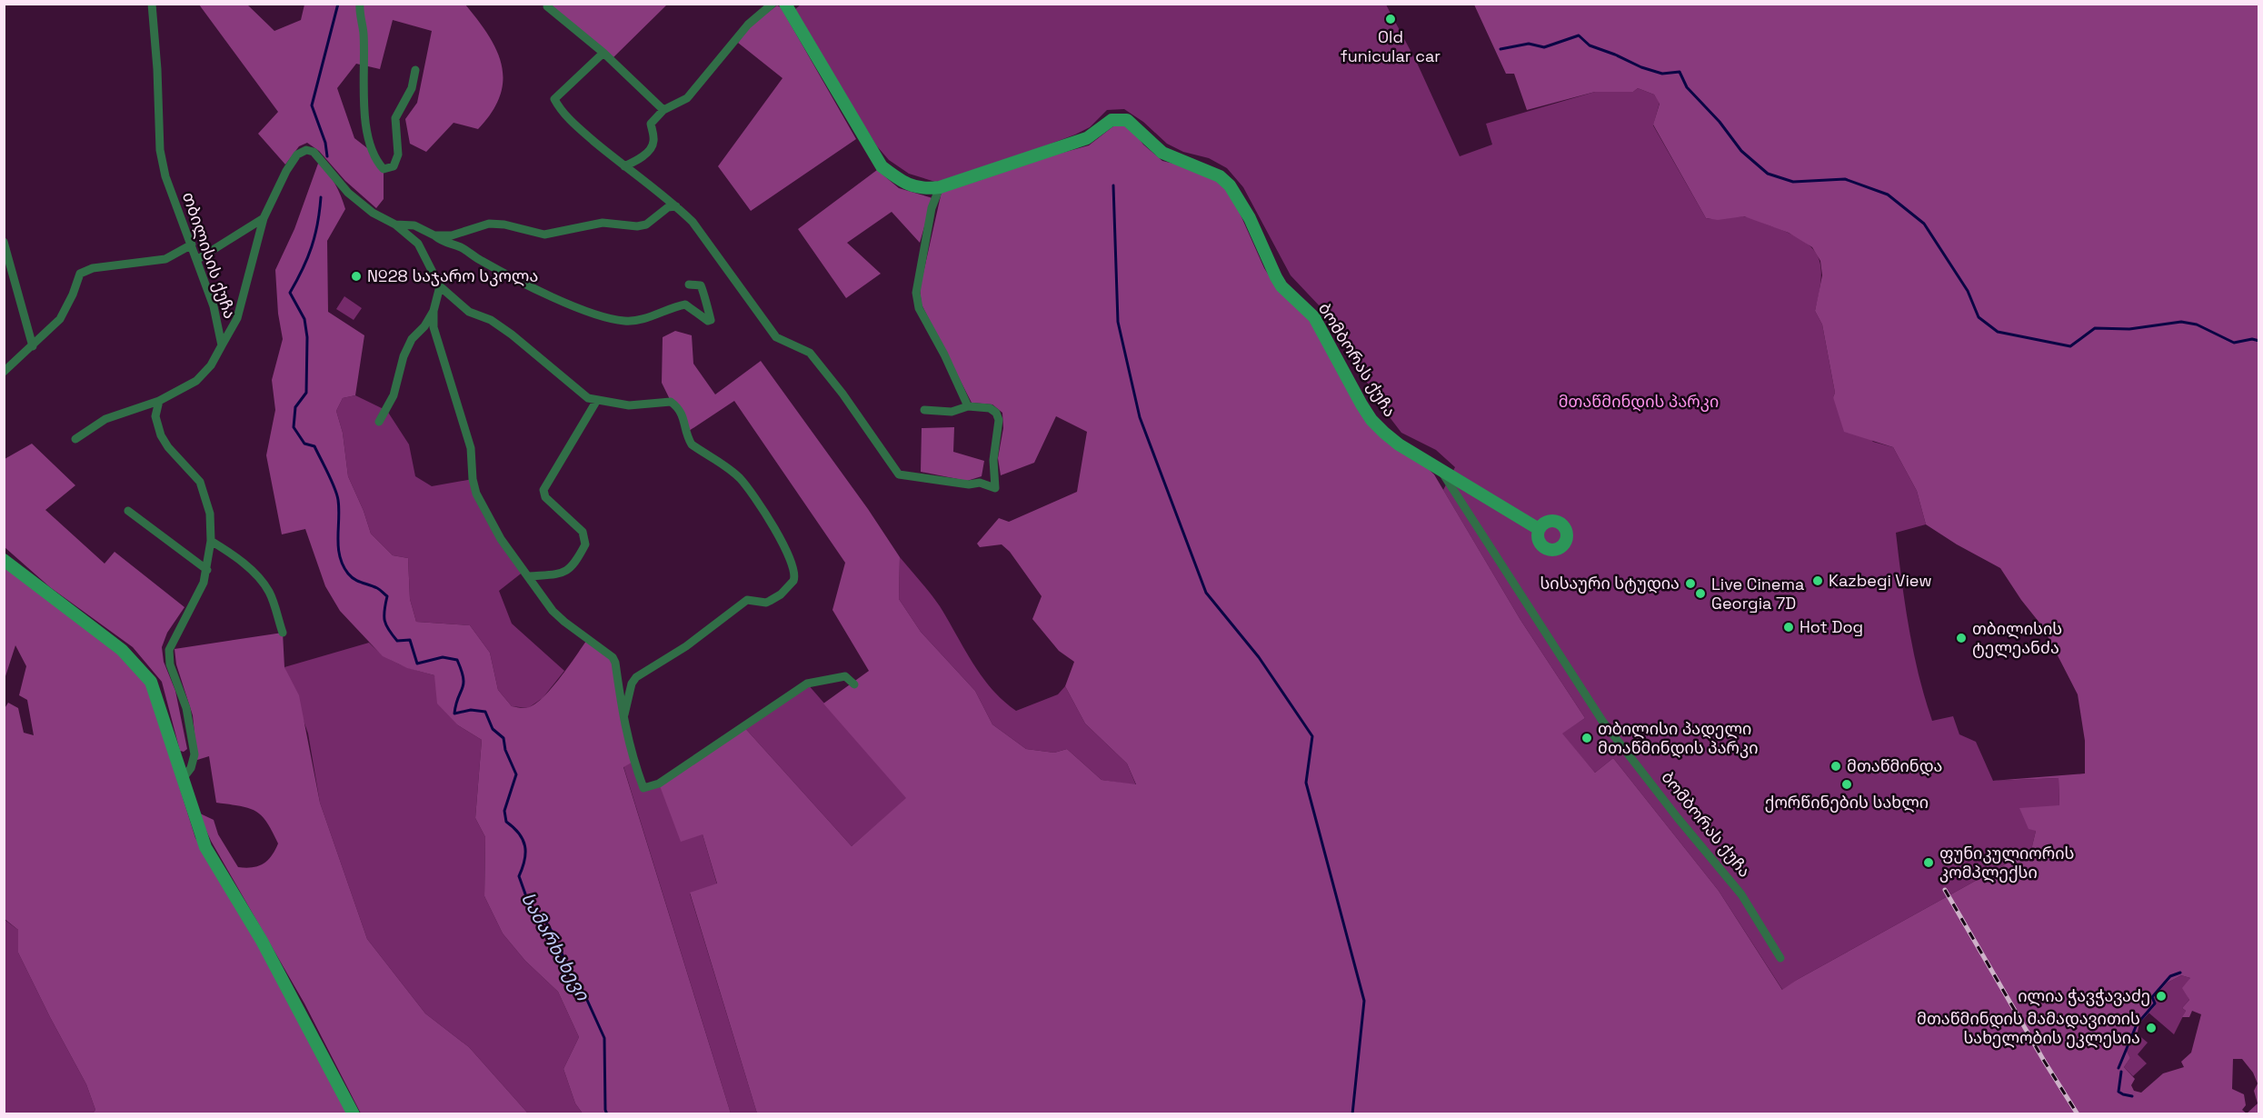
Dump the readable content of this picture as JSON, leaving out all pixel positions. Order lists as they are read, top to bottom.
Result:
{
  "streets": {
    "street": ["თბილისის ქუჩა", "ბომბორას ქუჩა"]
  },
  "water": ["სამარხახევი"],
  "parks": ["მთაწმინდის პარკი"],
  "places": [
    "Old funicular car",
    "№28 საჯარო სკოლა",
    "Kazbegi View",
    "სისაური სტუდია",
    "Live Cinema Georgia 7D",
    "Hot Dog",
    "თბილისის ტელეანძა",
    "თბილისი პადელი მთაწმინდის პარკი",
    "მთაწმინდა",
    "ქორწინების სახლი",
    "ფუნიკულიორის კომპლექსი",
    "ილია ჭავჭავაძე",
    "მთაწმინდის მამადავითის სახელობის ეკლესია"
  ]
}
